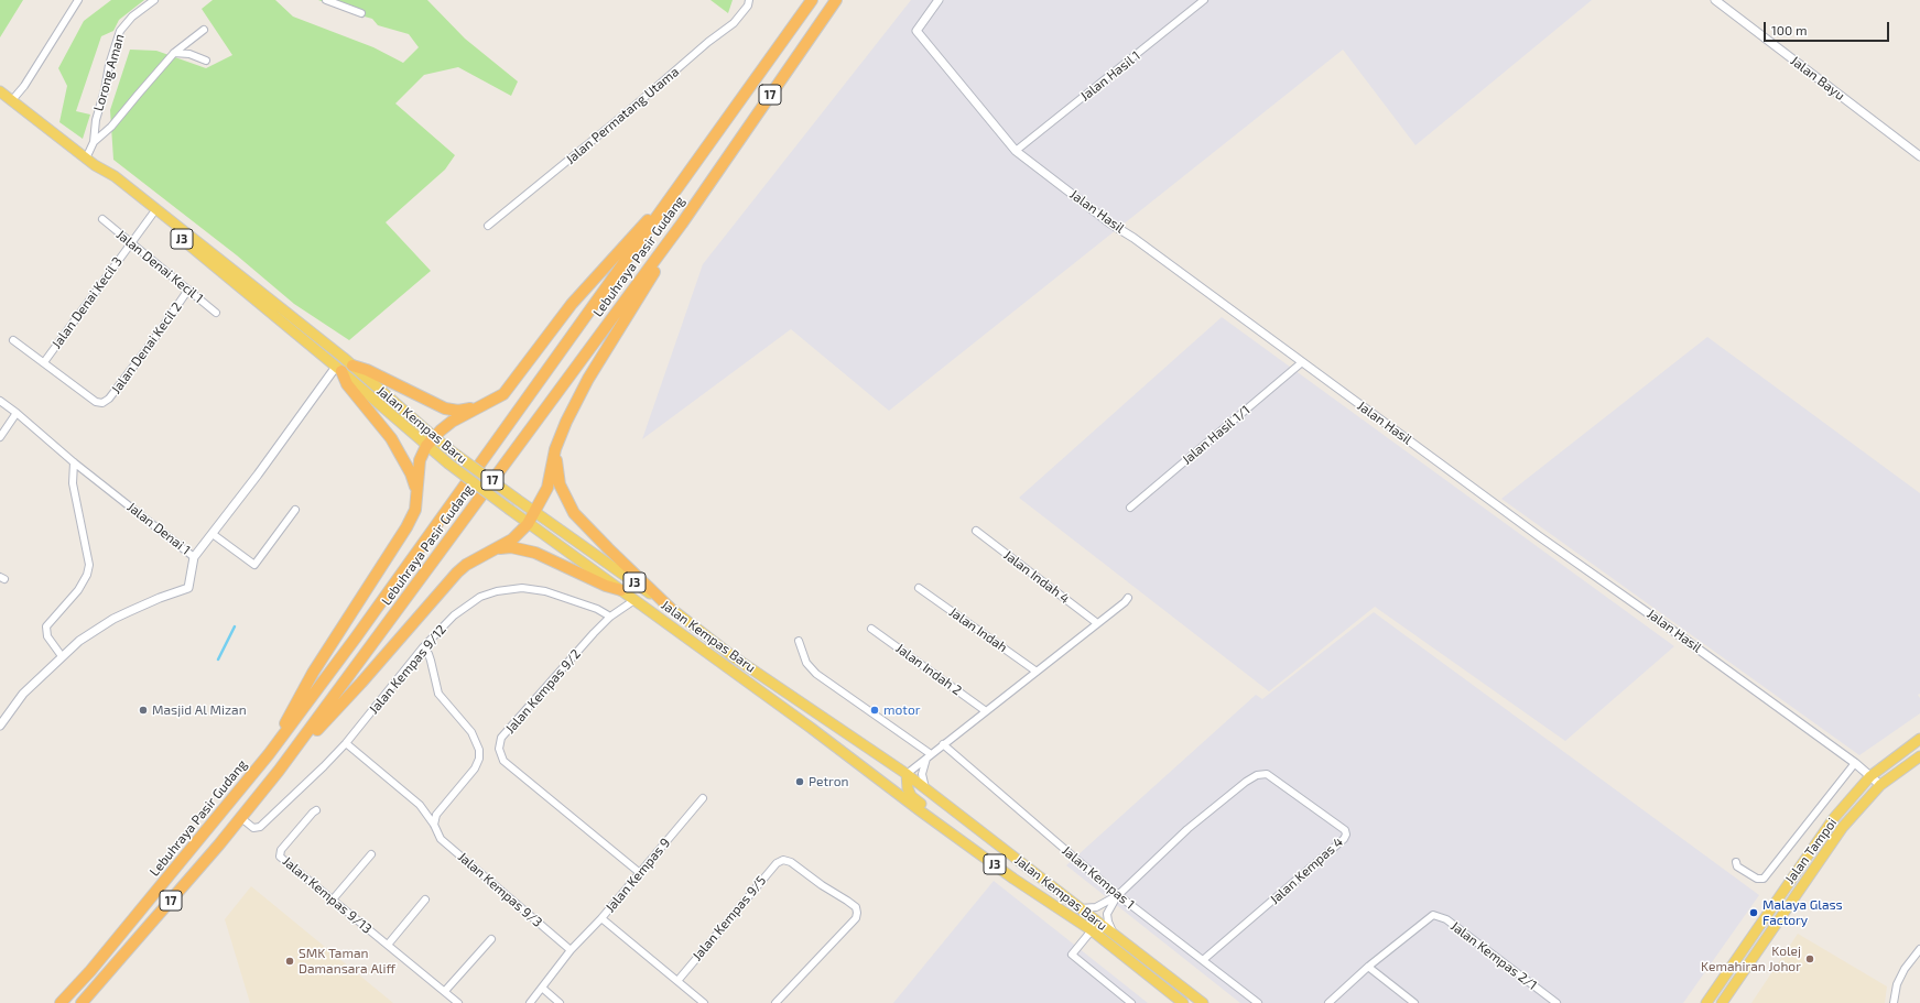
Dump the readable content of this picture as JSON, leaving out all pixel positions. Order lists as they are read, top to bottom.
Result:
{
  "streets": {
    "highway": ["17", "Lebuhraya Pasir Gudang"],
    "main road": ["J3", "Jalan Kempas Baru", "Jalan Tampoi"],
    "street": [
      "Lorong Aman",
      "Jalan Hasil 1",
      "Jalan Bayu",
      "Jalan Permatang Utama",
      "Jalan Hasil",
      "Jalan Denai Kecil 1",
      "Jalan Denai Kecil 3",
      "Jalan Denai Kecil 2",
      "Jalan Hasil 1/1",
      "Jalan Denai 1",
      "Jalan Indah 4",
      "Jalan Indah",
      "Jalan Kempas 9/12",
      "Jalan Indah 2",
      "Jalan Kempas 9/2",
      "Jalan Kempas 4",
      "Jalan Kempas 9",
      "Jalan Kempas 1",
      "Jalan Kempas 9/3",
      "Jalan Kempas 9/13",
      "Jalan Kempas 9/5",
      "Jalan Kempas 2/1"
    ]
  },
  "crossings": [
    ["Lorong Aman", "Jalan Kempas Baru"],
    ["Jalan Hasil 1", "Jalan Hasil"],
    ["Jalan Hasil", "Jalan Hasil 1/1"],
    ["Jalan Hasil", "Jalan Tampoi"],
    ["Lebuhraya Pasir Gudang", "Jalan Kempas 9/12"],
    ["Jalan Denai Kecil 1", "Jalan Denai Kecil 3"],
    ["Jalan Denai Kecil 1", "Jalan Denai Kecil 2"],
    ["Jalan Denai Kecil 3", "Jalan Denai Kecil 2"],
    ["Jalan Denai Kecil 3", "Jalan Kempas Baru"],
    ["Jalan Kempas Baru", "Jalan Denai 1"],
    ["Jalan Kempas Baru", "Jalan Kempas 9/2"],
    ["Jalan Kempas 9/12", "Jalan Kempas 9/2"],
    ["Jalan Kempas 9/12", "Jalan Kempas 9/3"],
    ["Jalan Kempas 9/2", "Jalan Kempas 9"],
    ["Jalan Kempas 4", "Jalan Kempas 1"],
    ["Jalan Kempas 9", "Jalan Kempas 9/3"]
  ],
  "places": [
    "Masjid Al Mizan",
    "motor",
    "Petron",
    "Malaya Glass Factory",
    "Kolej Kemahiran Johor",
    "SMK Taman Damansara Aliff"
  ],
  "scale_bar": "100 m"
}
